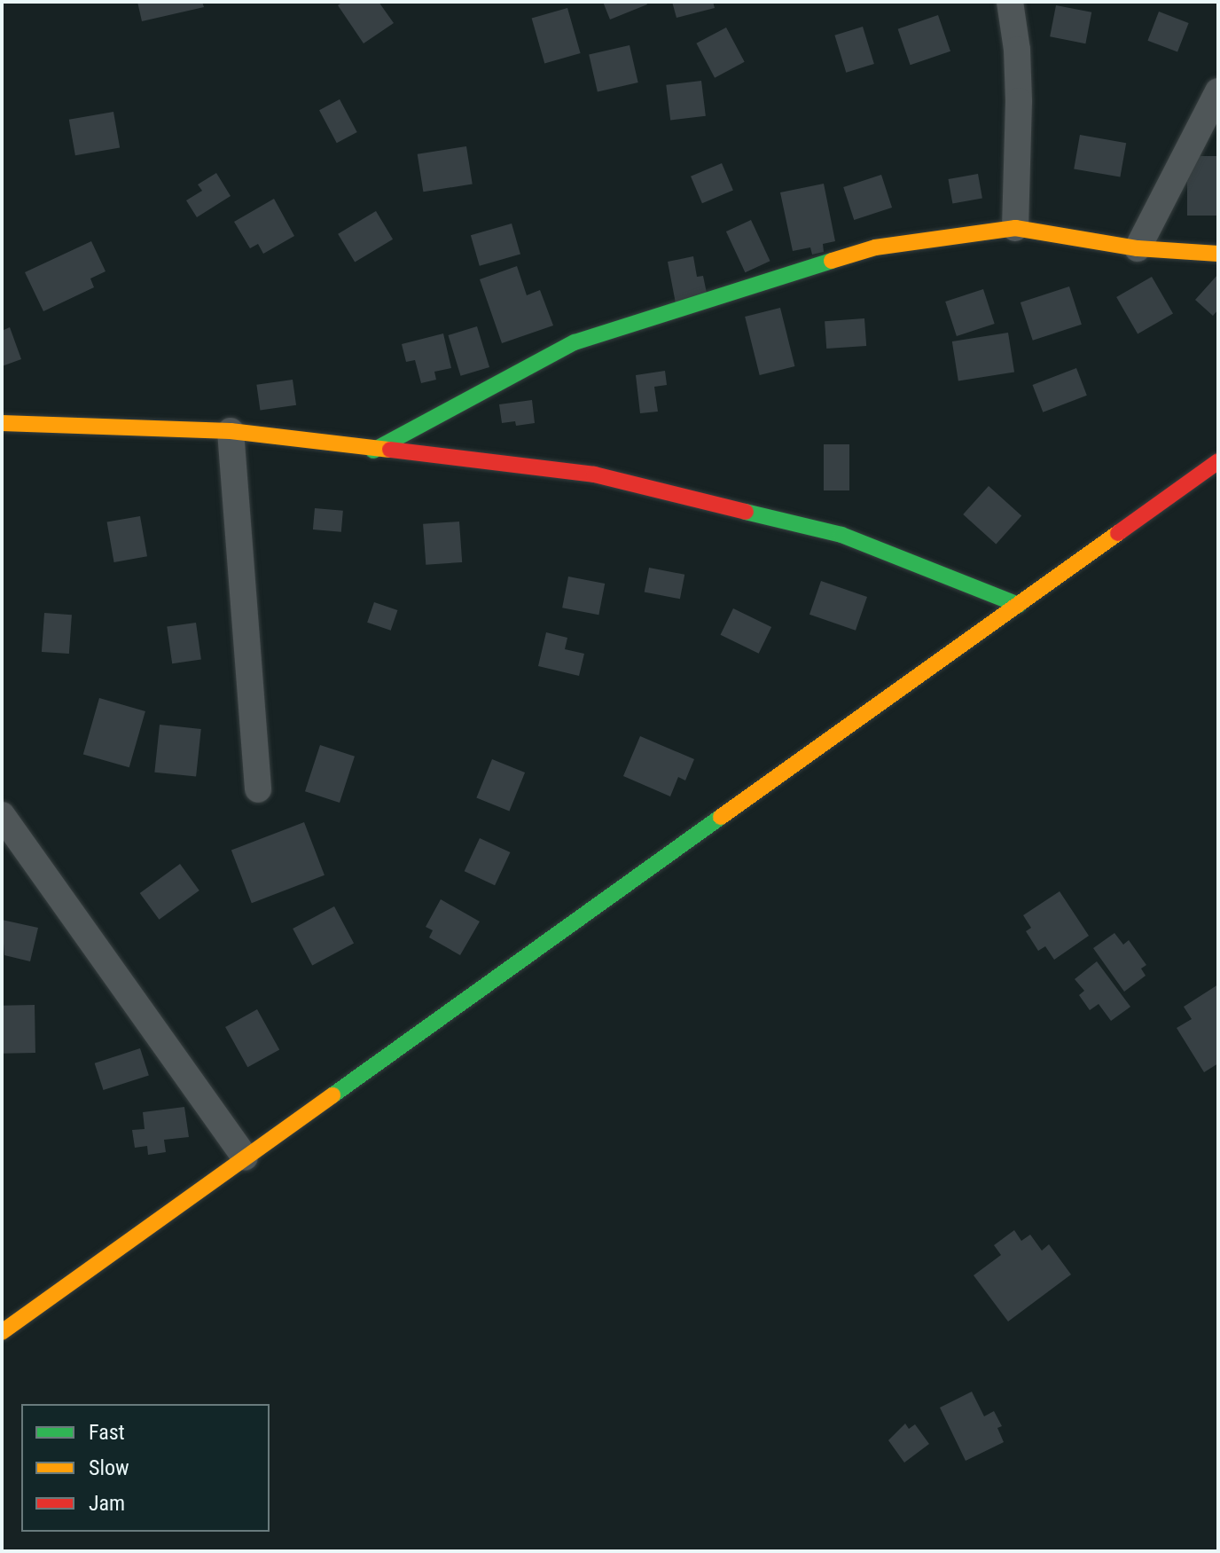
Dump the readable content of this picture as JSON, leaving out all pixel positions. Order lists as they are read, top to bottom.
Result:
{
  "legend": ["Fast", "Slow", "Jam"]
}
